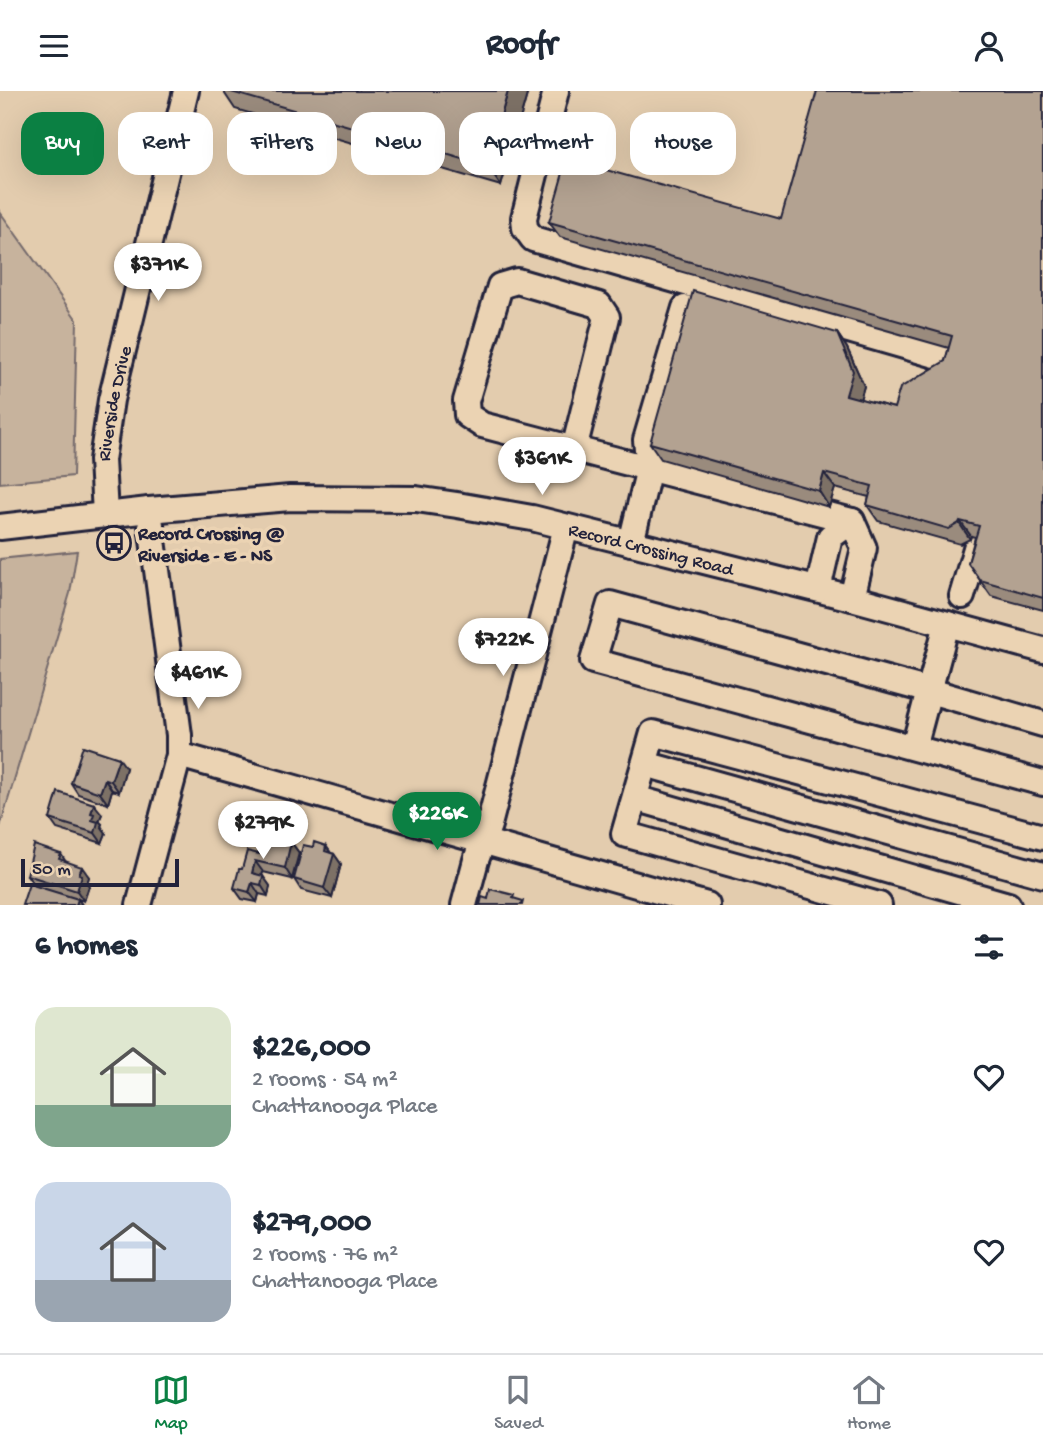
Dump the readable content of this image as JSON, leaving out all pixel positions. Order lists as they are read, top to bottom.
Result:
{
  "streets": {
    "street": ["Riverside Drive", "Record Crossing Road"]
  },
  "crossings": [
    ["Riverside Drive", "Record Crossing Road"]
  ],
  "places": {
    "bus stop": ["Record Crossing @ Riverside - E - NS"]
  },
  "scale_bar": "50 m",
  "page": {
    "header": "Roofr",
    "chip": [
      "Buy",
      "Rent",
      "Filters",
      "New",
      "Apartment",
      "House"
    ],
    "price": [
      "$371K",
      "$361K",
      "$722K",
      "$461K",
      "$226K",
      "$279K"
    ],
    "scale": "50 m",
    "heading": "6 homes",
    "list": [
      {
        "name": "$226,000",
        "note": "2 rooms · 54 m² · Chattanooga Place"
      },
      {
        "name": "$279,000",
        "note": "2 rooms · 76 m² · Chattanooga Place"
      }
    ],
    "tabs": ["Map", "Saved", "Home"]
  }
}
